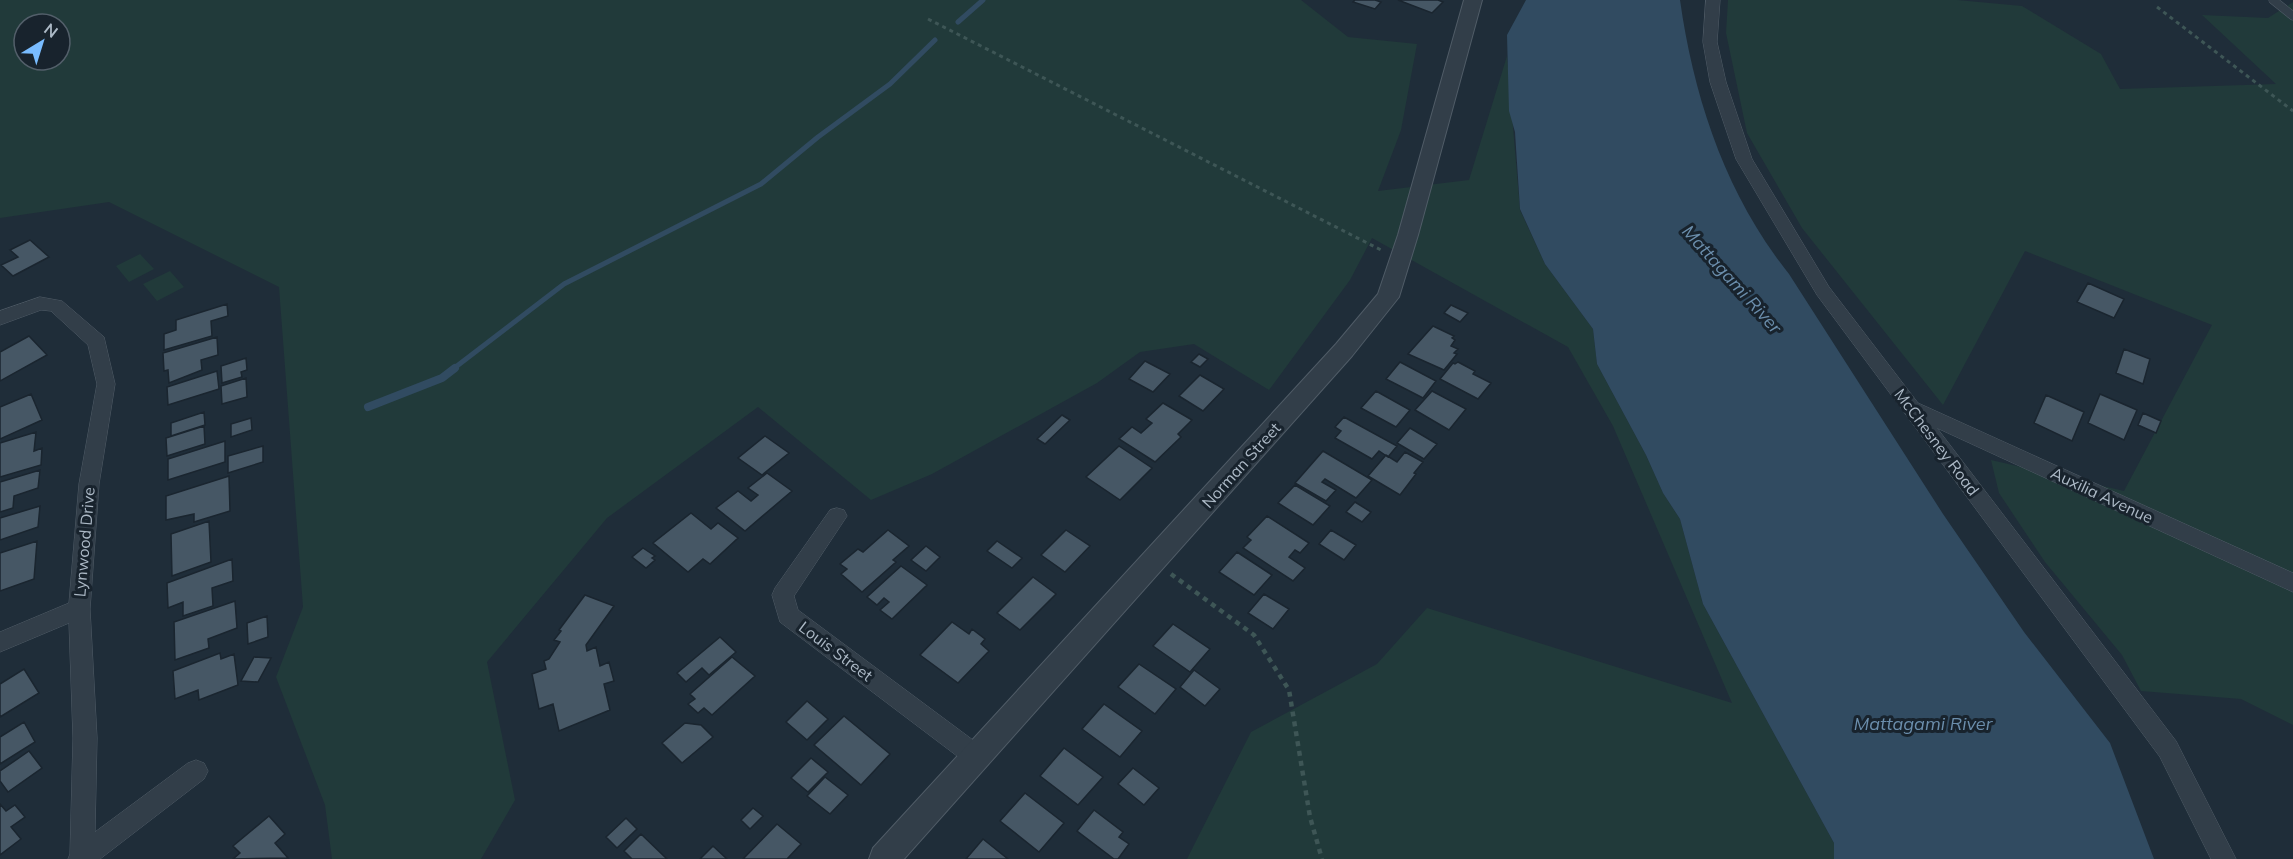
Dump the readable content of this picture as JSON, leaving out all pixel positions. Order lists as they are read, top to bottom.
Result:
{
  "streets": {
    "street": [
      "McChesney Road",
      "Norman Street",
      "Auxilia Avenue",
      "Lynwood Drive",
      "Louis Street"
    ]
  },
  "crossings": [
    ["McChesney Road", "Auxilia Avenue"],
    ["Norman Street", "Louis Street"]
  ],
  "water": ["Mattagami River"],
  "north": "top right"
}
